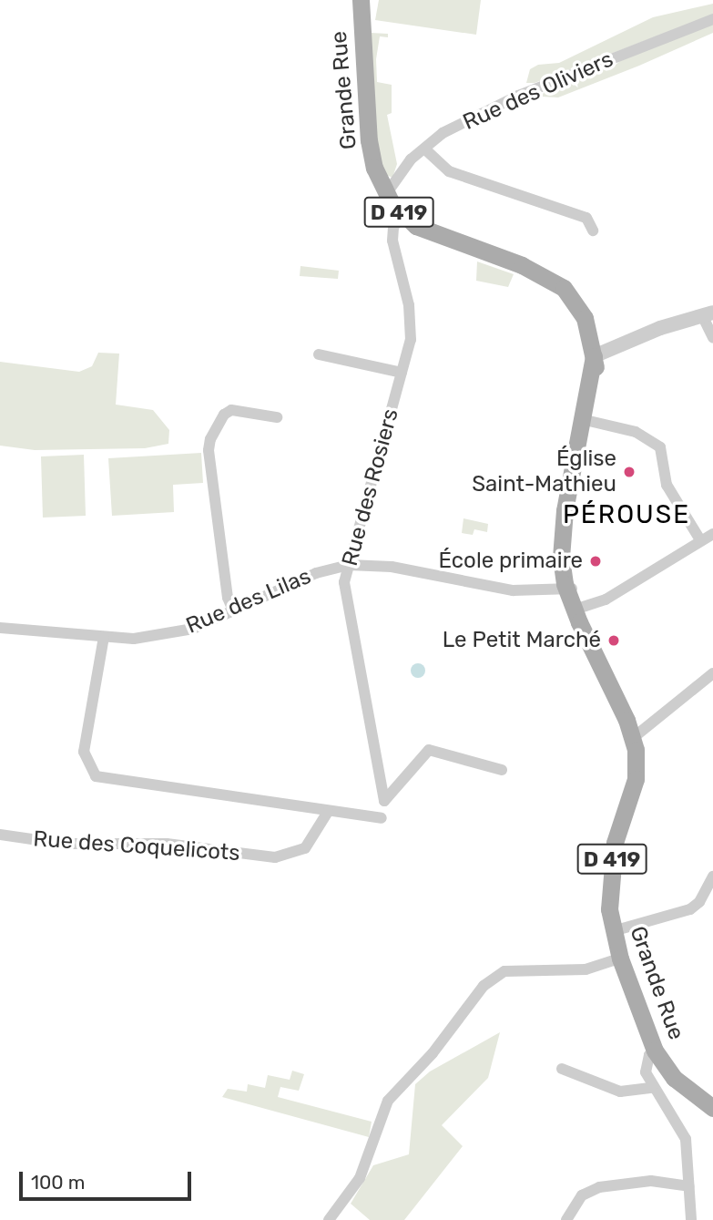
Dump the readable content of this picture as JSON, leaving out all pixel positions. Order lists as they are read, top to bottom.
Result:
{
  "streets": {
    "main road": ["Grande Rue", "D 419"],
    "street": [
      "Rue des Oliviers",
      "Rue des Rosiers",
      "Rue des Lilas",
      "Rue des Coquelicots"
    ]
  },
  "crossings": [
    ["Grande Rue", "Rue des Oliviers"],
    ["Grande Rue", "Rue des Rosiers"],
    ["Grande Rue", "Rue des Lilas"],
    ["Rue des Rosiers", "Rue des Lilas"]
  ],
  "districts": ["PÉROUSE"],
  "places": ["Église Saint-Mathieu", "École primaire", "Le Petit Marché"],
  "scale_bar": "100 m"
}
